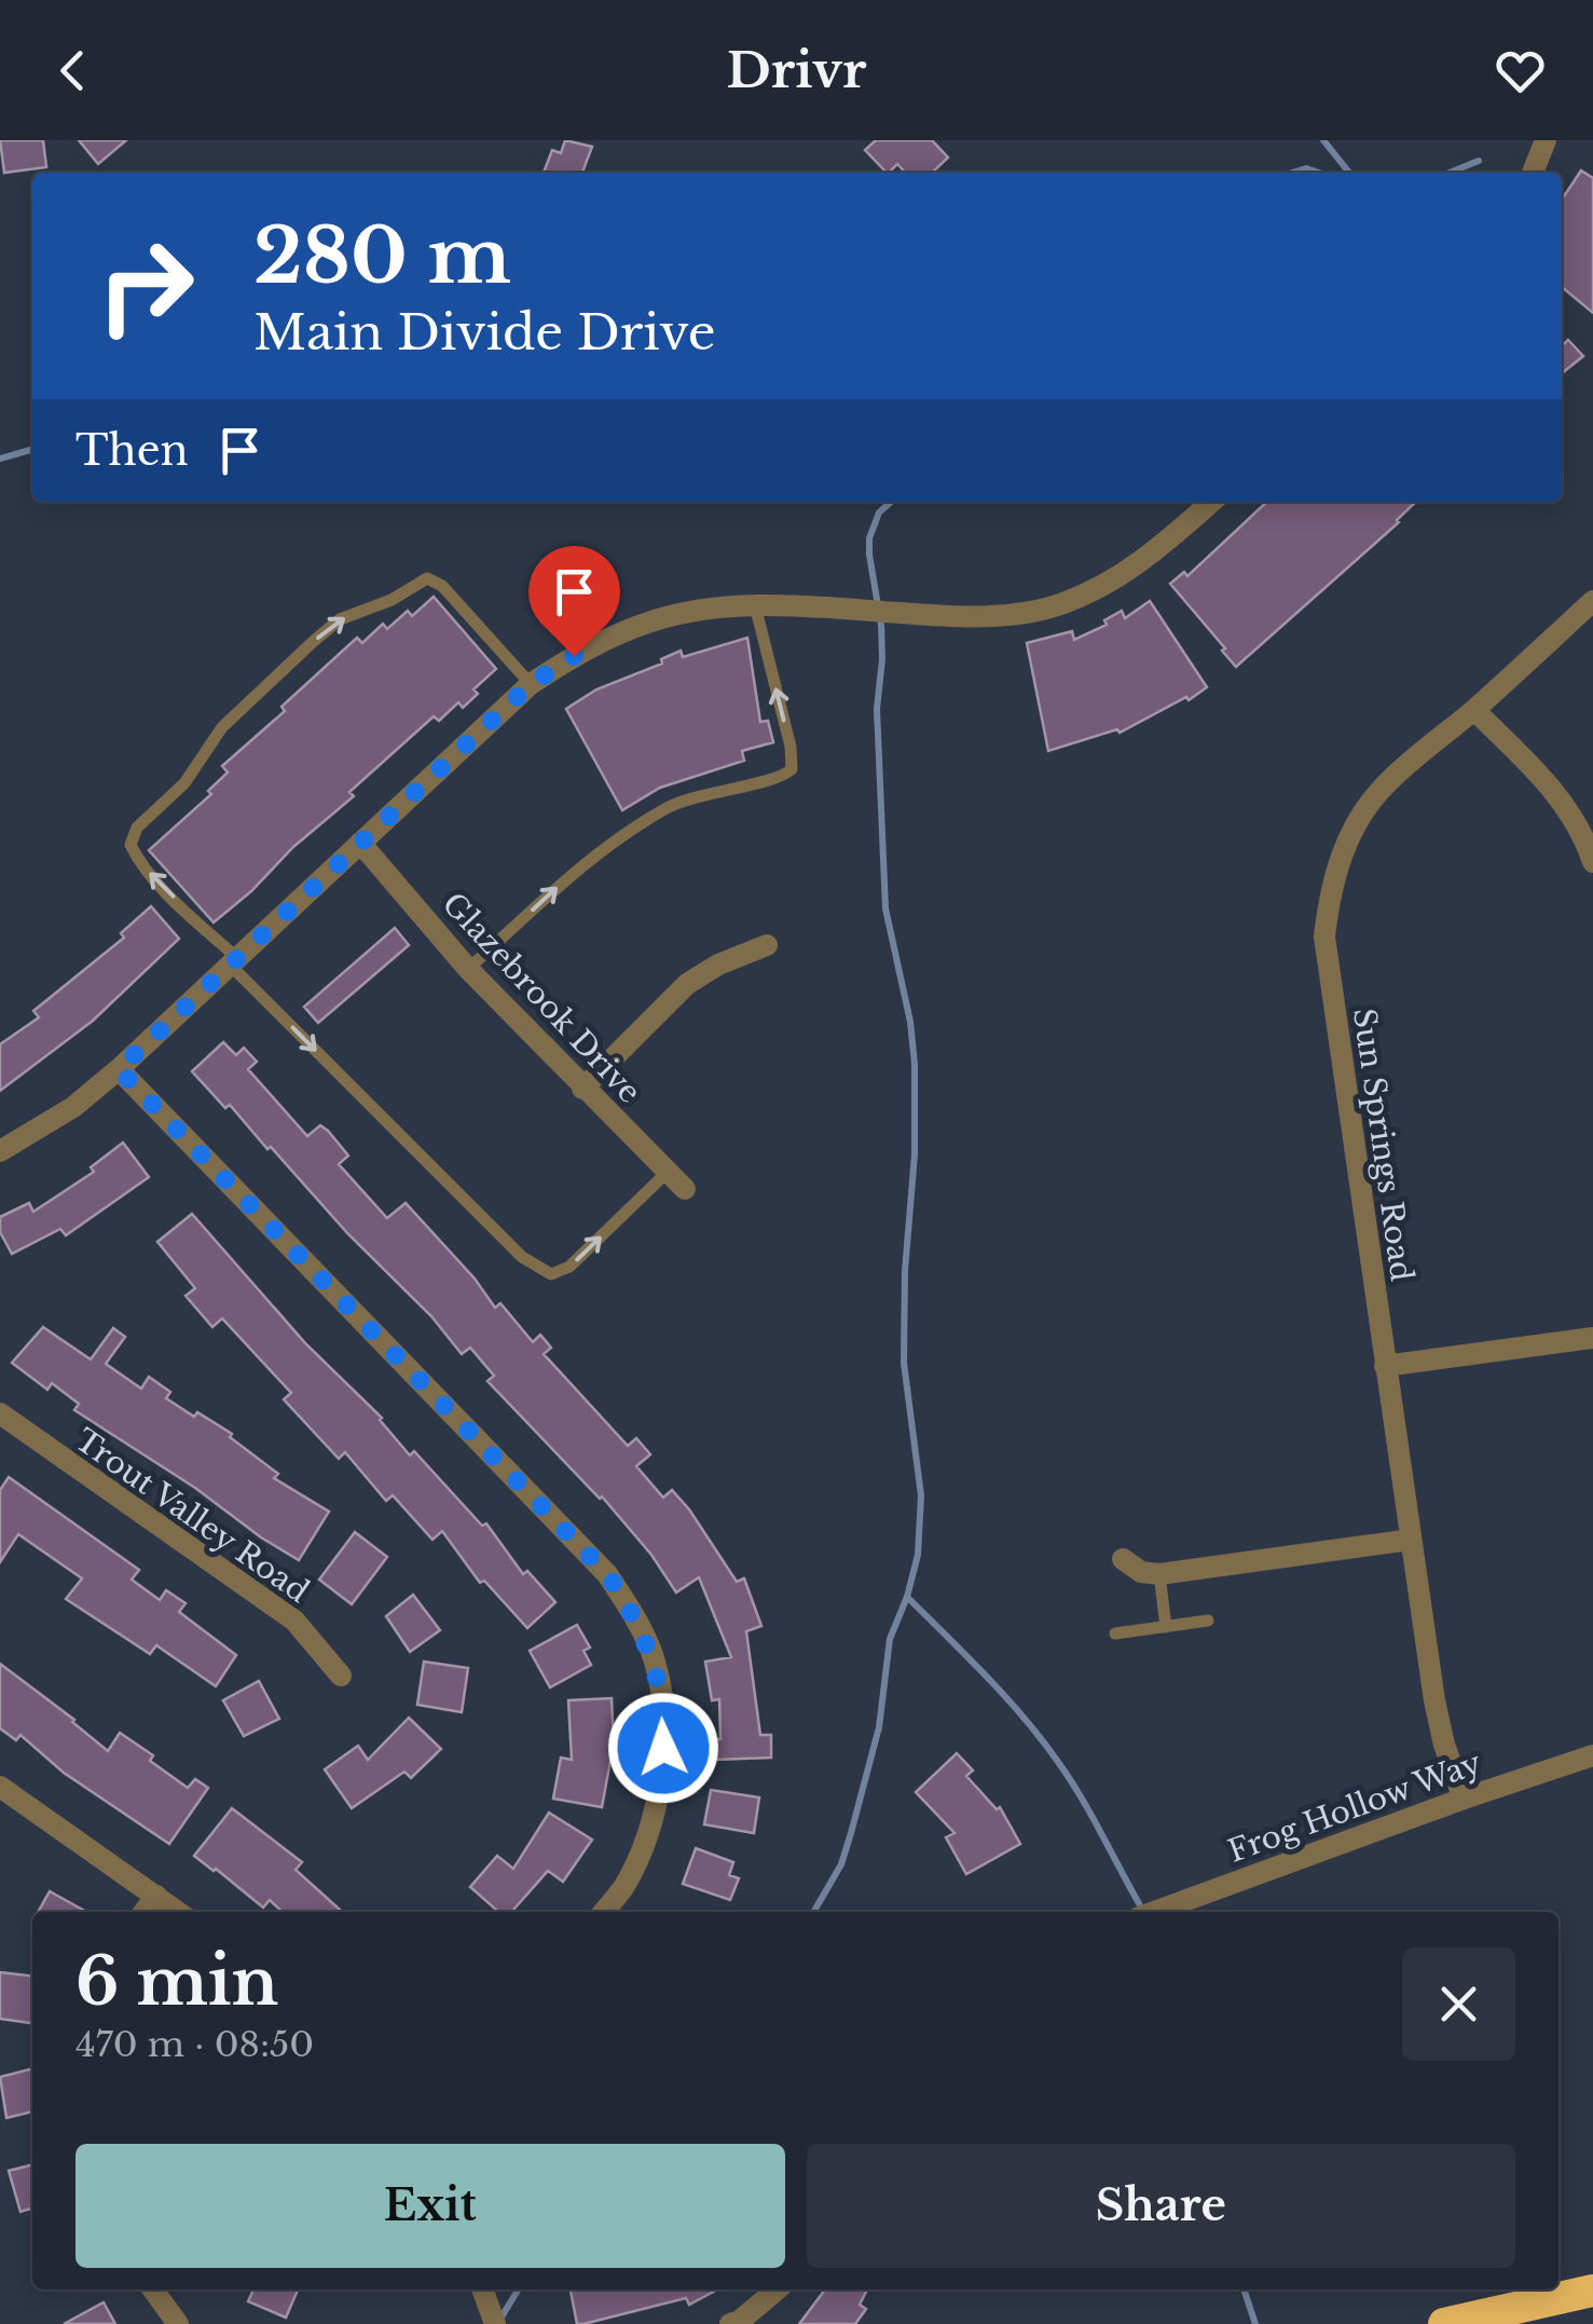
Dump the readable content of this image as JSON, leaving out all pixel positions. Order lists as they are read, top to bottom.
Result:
{
  "streets": {
    "street": [
      "Glazebrook Drive",
      "Sun Springs Road",
      "Trout Valley Road",
      "Frog Hollow Way"
    ]
  },
  "crossings": [
    ["Sun Springs Road", "Frog Hollow Way"]
  ],
  "page": {
    "header": "Drivr",
    "turn": ["280 m", "Main Divide Drive"],
    "then": "Then",
    "heading": ["6 min", "470 m · 08:50"],
    "buttons": ["Exit", "Share"]
  }
}
